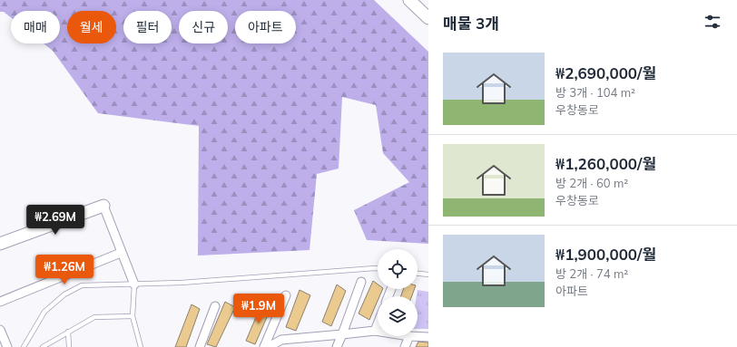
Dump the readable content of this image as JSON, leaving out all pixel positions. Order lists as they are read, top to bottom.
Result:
{
  "page": {
    "heading": "매물 3개",
    "chip": [
      "매매",
      "월세",
      "필터",
      "신규",
      "아파트"
    ],
    "list": [
      {
        "name": "₩2,690,000/월",
        "note": "방 3개 · 104 m² · 우창동로"
      },
      {
        "name": "₩1,260,000/월",
        "note": "방 2개 · 60 m² · 우창동로"
      },
      {
        "name": "₩1,900,000/월",
        "note": "방 2개 · 74 m² · 아파트"
      }
    ],
    "price": ["₩2.69M", "₩1.26M", "₩1.9M"]
  }
}
